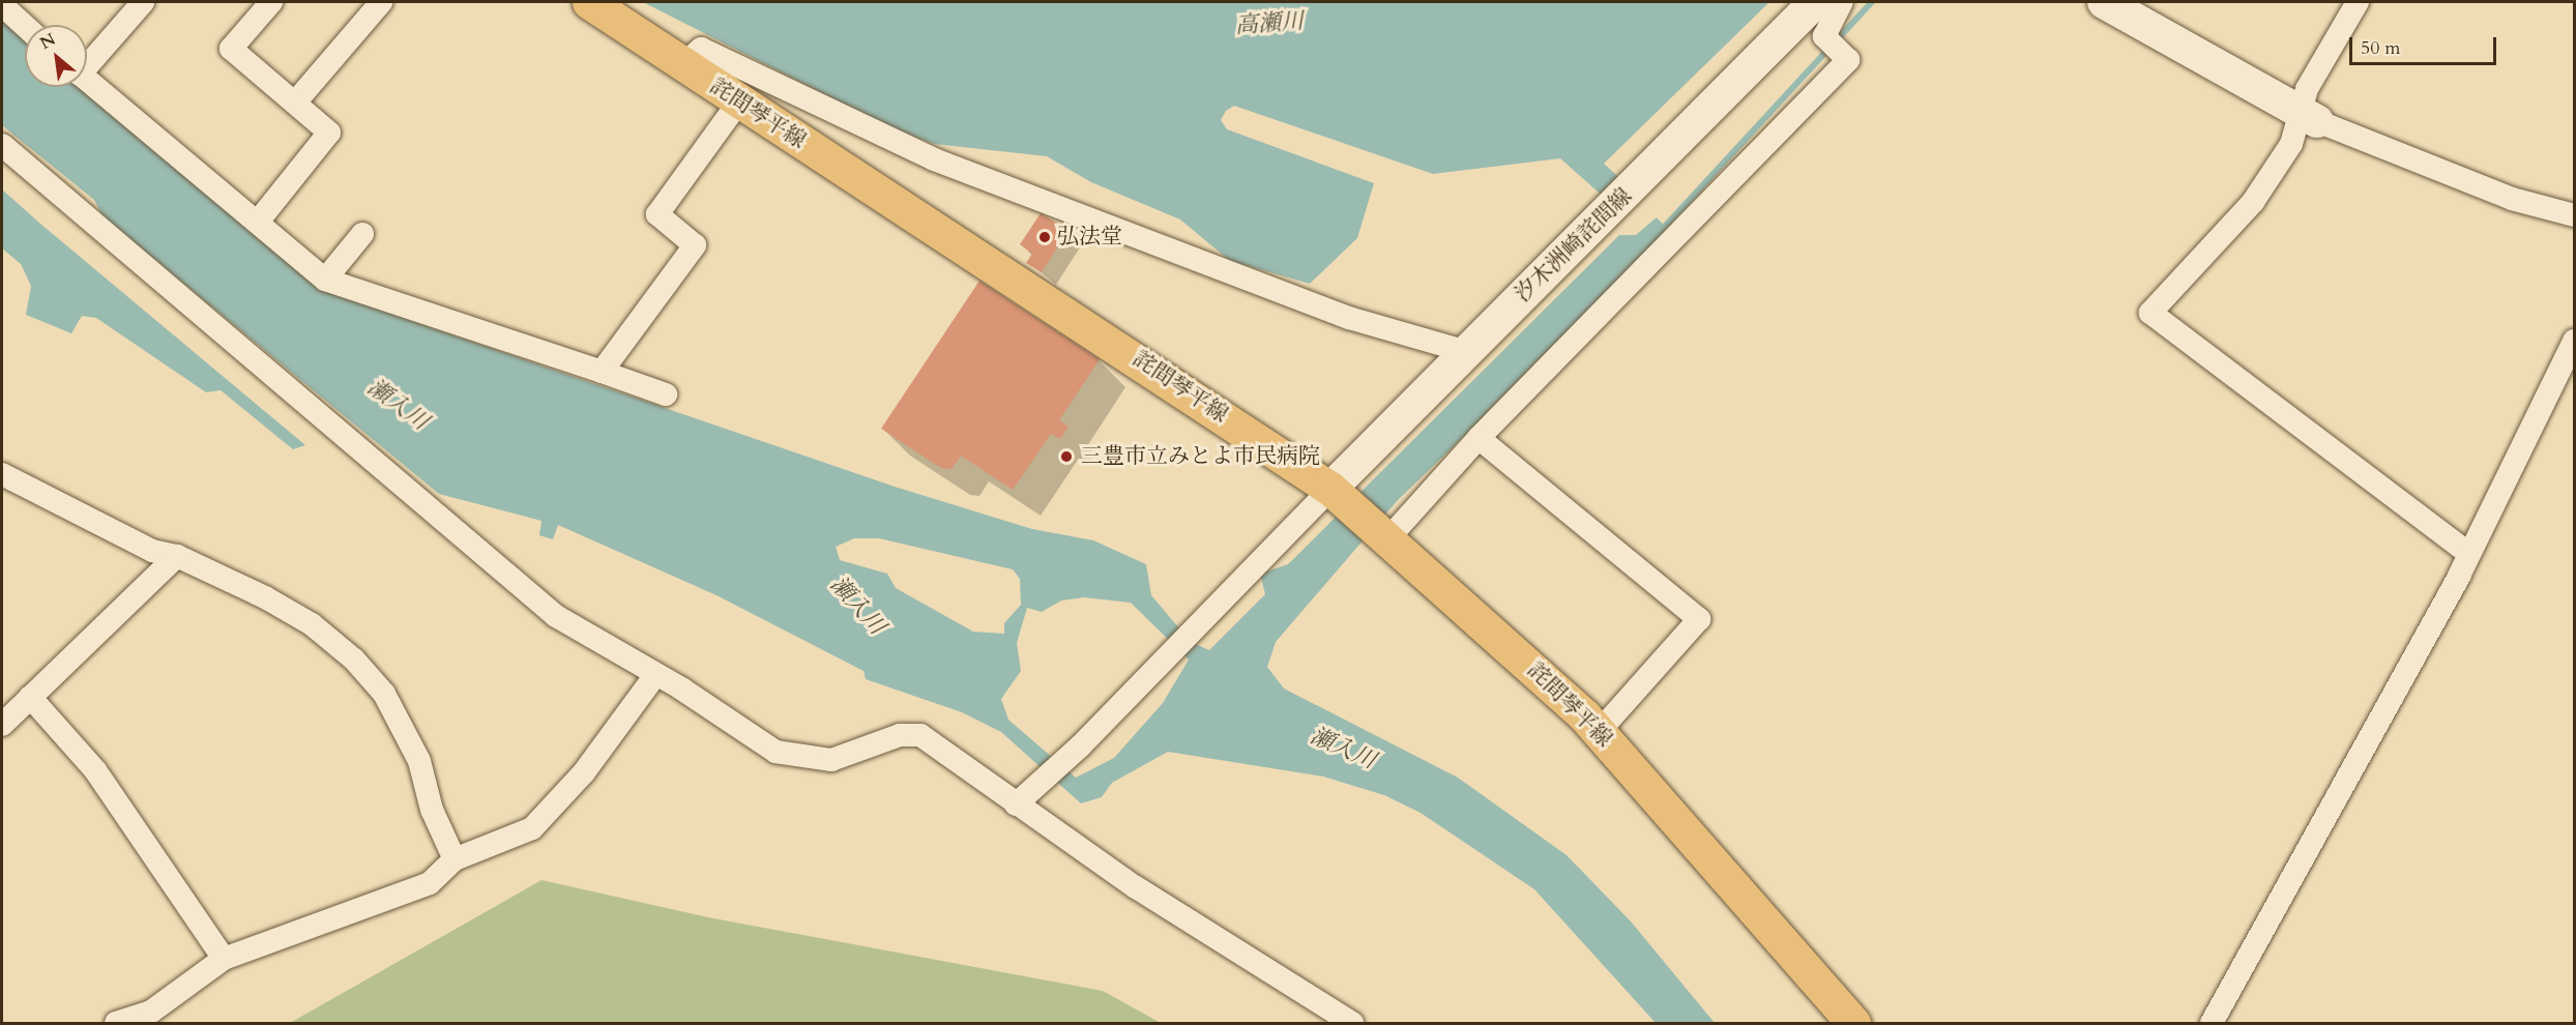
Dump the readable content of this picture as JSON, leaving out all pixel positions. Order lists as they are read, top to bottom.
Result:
{
  "streets": {
    "main road": ["詫間琴平線", "汐木洲崎詫間線"]
  },
  "crossings": [
    ["詫間琴平線", "汐木洲崎詫間線"]
  ],
  "water": ["高瀬川", "瀬入川"],
  "places": ["弘法堂", "三豊市立みとよ市民病院"],
  "scale_bar": "50 m",
  "north": "top left"
}
